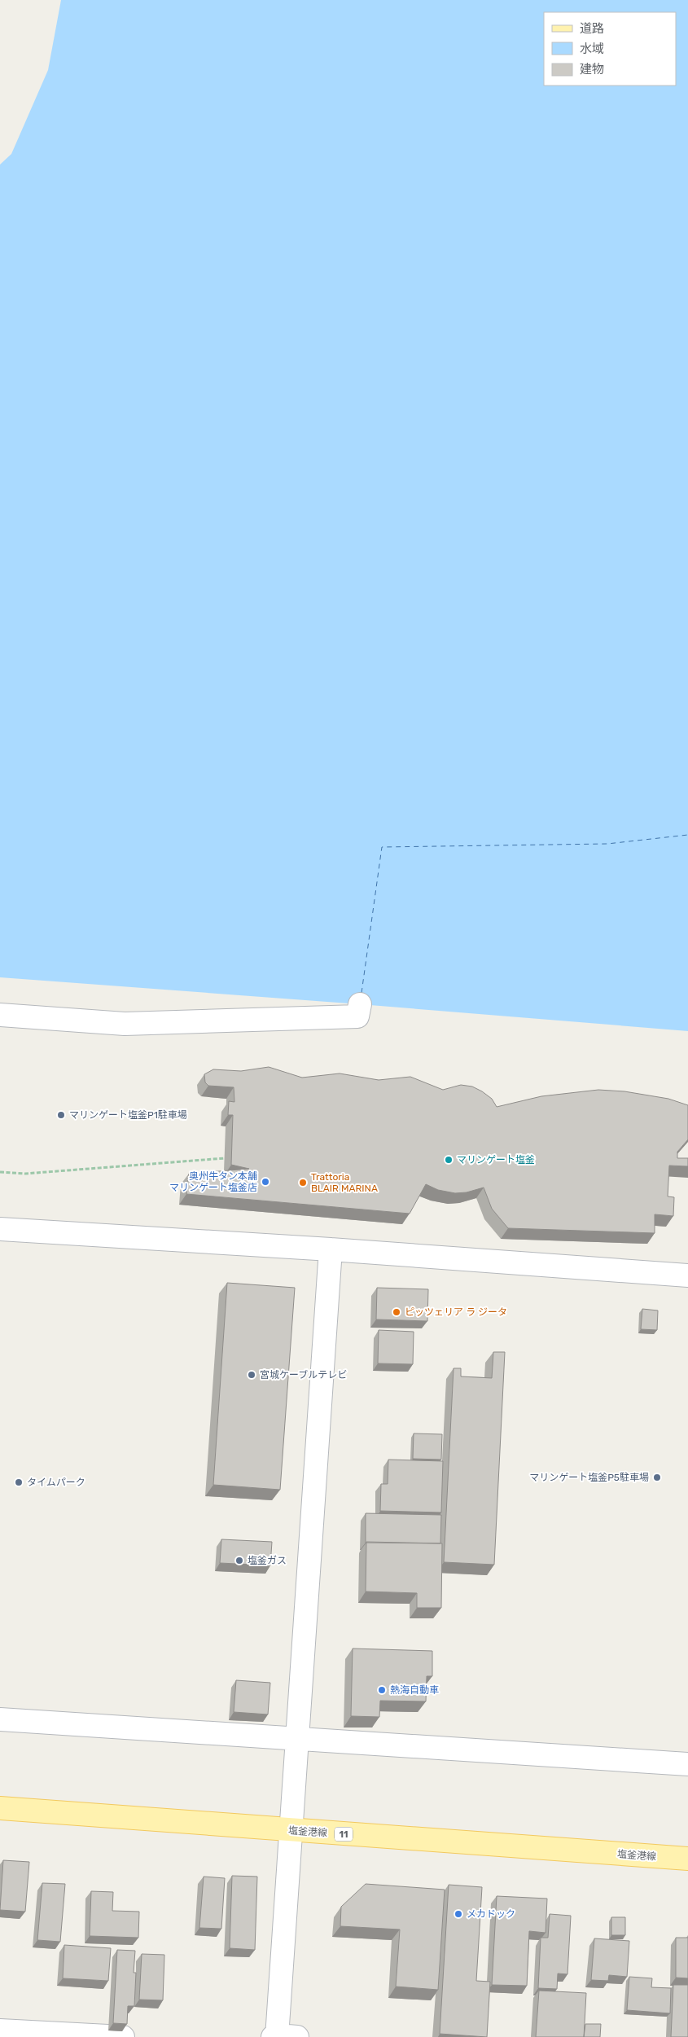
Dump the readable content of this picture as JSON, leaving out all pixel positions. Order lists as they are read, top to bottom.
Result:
{
  "streets": {
    "main road": ["塩釜港線", "11"]
  },
  "places": [
    "マリンゲート塩釜P1駐車場",
    "マリンゲート塩釜",
    "奥州牛タン本舗 マリンゲート塩釜店",
    "Trattoria BLAIR MARINA",
    "ピッツェリア ラ ジータ",
    "宮城ケーブルテレビ",
    "マリンゲート塩釜P5駐車場",
    "タイムパーク",
    "塩釜ガス",
    "熱海自動車",
    "メカドック"
  ],
  "legend": ["道路", "水域", "建物"]
}
